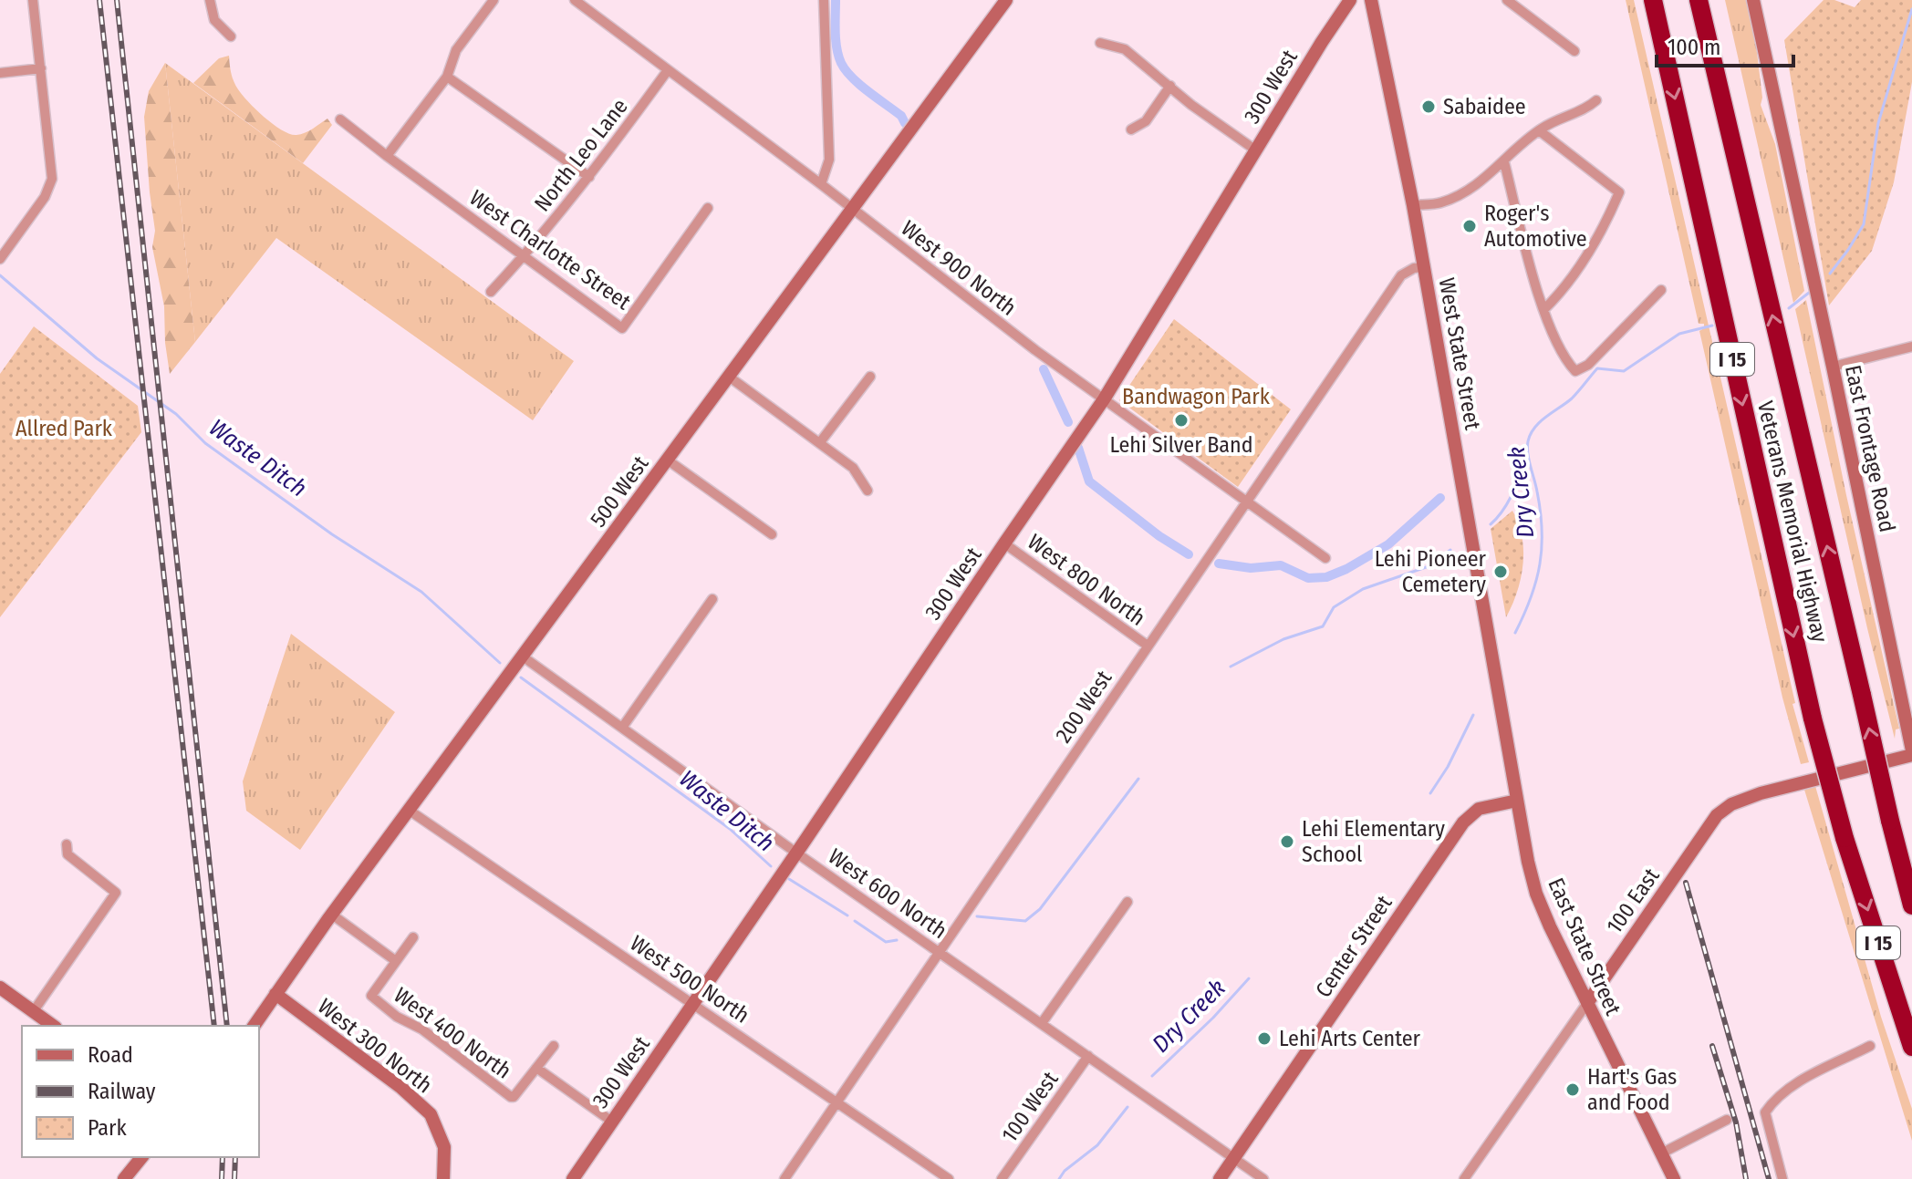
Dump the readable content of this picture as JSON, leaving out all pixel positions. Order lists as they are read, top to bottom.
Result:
{
  "streets": {
    "highway": ["I 15", "Veterans Memorial Highway"],
    "street": [
      "300 West",
      "North Leo Lane",
      "West Charlotte Street",
      "West 900 North",
      "West State Street",
      "East Frontage Road",
      "500 West",
      "West 800 North",
      "200 West",
      "West 600 North",
      "100 East",
      "Center Street",
      "East State Street",
      "West 500 North",
      "West 400 North",
      "West 300 North",
      "100 West"
    ]
  },
  "crossings": [
    ["300 West", "West 900 North"],
    ["300 West", "West 800 North"],
    ["300 West", "West 600 North"],
    ["300 West", "West 500 North"],
    ["North Leo Lane", "West Charlotte Street"],
    ["North Leo Lane", "West 900 North"],
    ["West 900 North", "500 West"],
    ["West 900 North", "200 West"],
    ["West State Street", "200 West"],
    ["West State Street", "East State Street"],
    ["East Frontage Road", "100 East"],
    ["500 West", "West 600 North"],
    ["500 West", "West 500 North"],
    ["500 West", "West 300 North"],
    ["West 800 North", "200 West"],
    ["200 West", "West 600 North"],
    ["200 West", "West 500 North"],
    ["West 600 North", "Center Street"],
    ["West 600 North", "100 West"],
    ["100 East", "East State Street"],
    ["Center Street", "East State Street"]
  ],
  "water": ["Waste Ditch", "Dry Creek"],
  "parks": ["Bandwagon Park", "Allred Park"],
  "places": [
    "Sabaidee",
    "Roger's Automotive",
    "Lehi Silver Band",
    "Lehi Pioneer Cemetery",
    "Lehi Elementary School",
    "Lehi Arts Center",
    "Hart's Gas and Food"
  ],
  "legend": ["Road", "Railway", "Park"],
  "scale_bar": "100 m"
}
